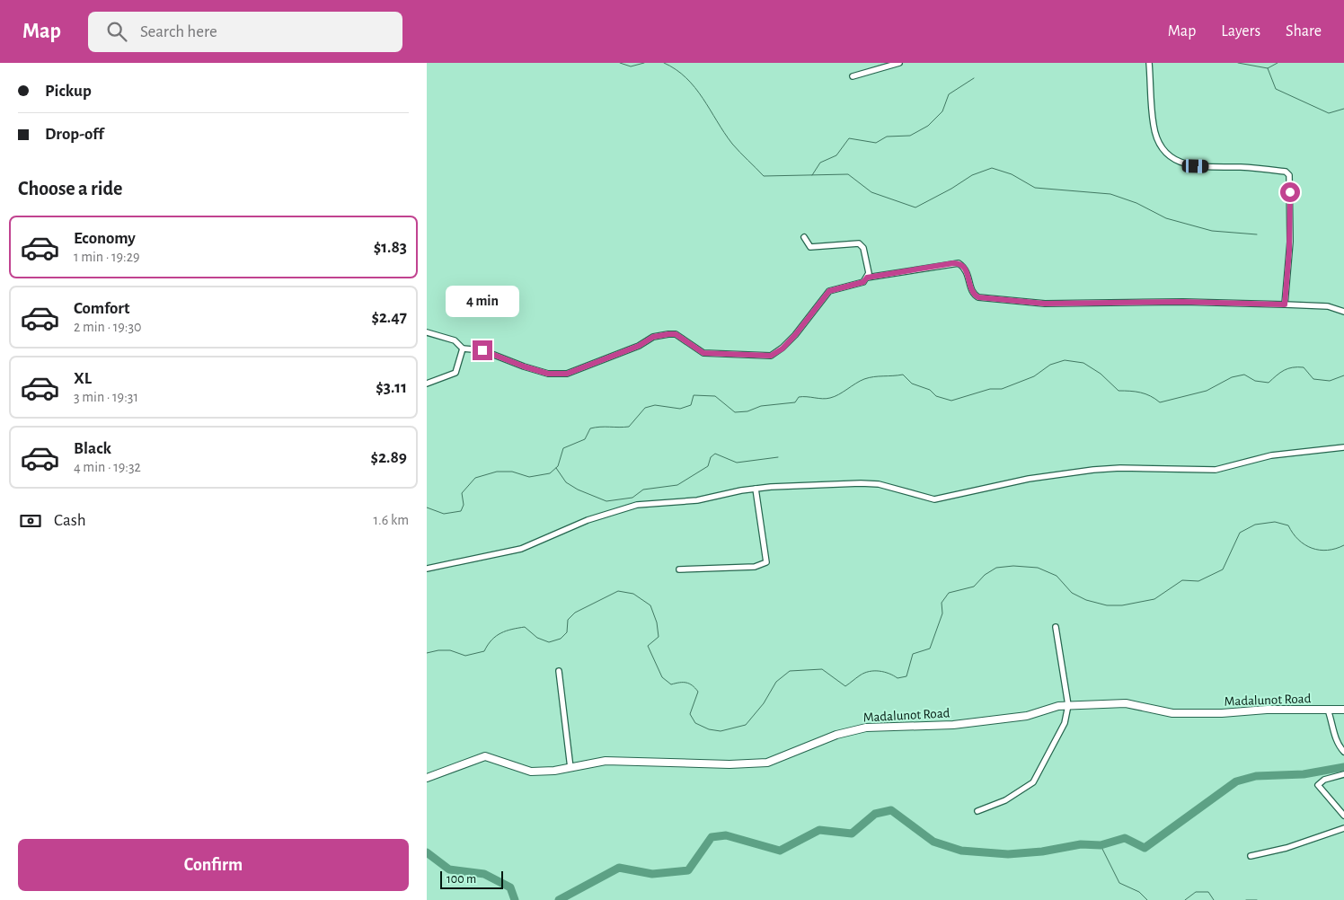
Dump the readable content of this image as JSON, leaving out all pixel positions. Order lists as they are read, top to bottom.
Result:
{
  "streets": {
    "main road": ["Madalunot Road"]
  },
  "scale_bar": "100 m",
  "page": {
    "header": "Map",
    "search": "Search here",
    "nav": ["Map", "Layers", "Share"],
    "banner": ["Pickup", "Drop-off"],
    "heading": "Choose a ride",
    "list": [
      {
        "name": "Economy",
        "note": "1 min · 19:29",
        "value": "$1.83"
      },
      {
        "name": "Comfort",
        "note": "2 min · 19:30",
        "value": "$2.47"
      },
      {
        "name": "XL",
        "note": "3 min · 19:31",
        "value": "$3.11"
      },
      {
        "name": "Black",
        "note": "4 min · 19:32",
        "value": "$2.89"
      }
    ],
    "bubble": "4 min",
    "pay": ["Cash", "1.6 km"],
    "buttons": "Confirm",
    "scale": "100 m"
  }
}
